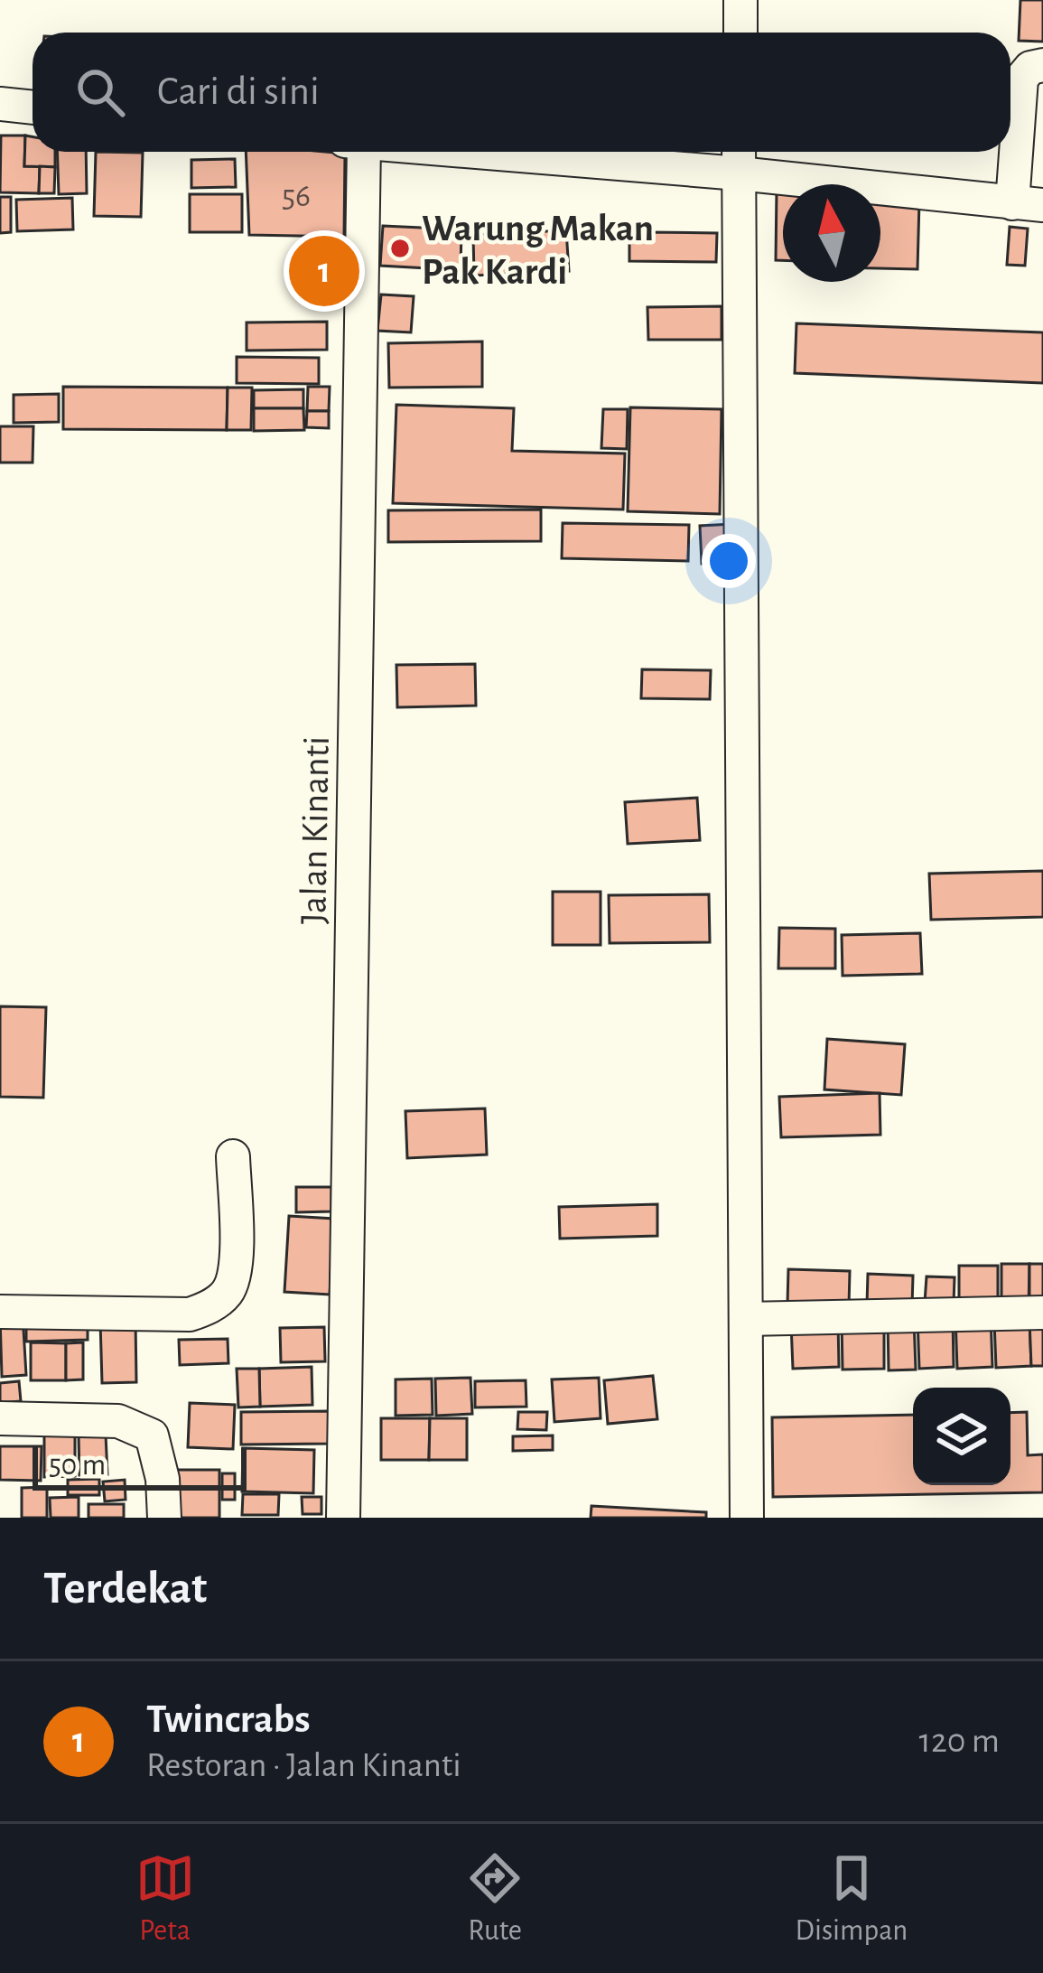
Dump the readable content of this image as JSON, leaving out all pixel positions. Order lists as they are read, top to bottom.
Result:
{
  "streets": {
    "street": ["Jalan Kinanti"]
  },
  "places": ["Warung Makan Pak Kardi"],
  "house_numbers": ["56"],
  "scale_bar": "50 m",
  "north": "top",
  "page": {
    "search": "Cari di sini",
    "pins": "1",
    "scale": "50 m",
    "heading": "Terdekat",
    "list": [
      {
        "mark": "1",
        "name": "Twincrabs",
        "note": "Restoran · Jalan Kinanti",
        "value": "120 m"
      }
    ],
    "nav": ["Peta", "Rute", "Disimpan"]
  }
}
